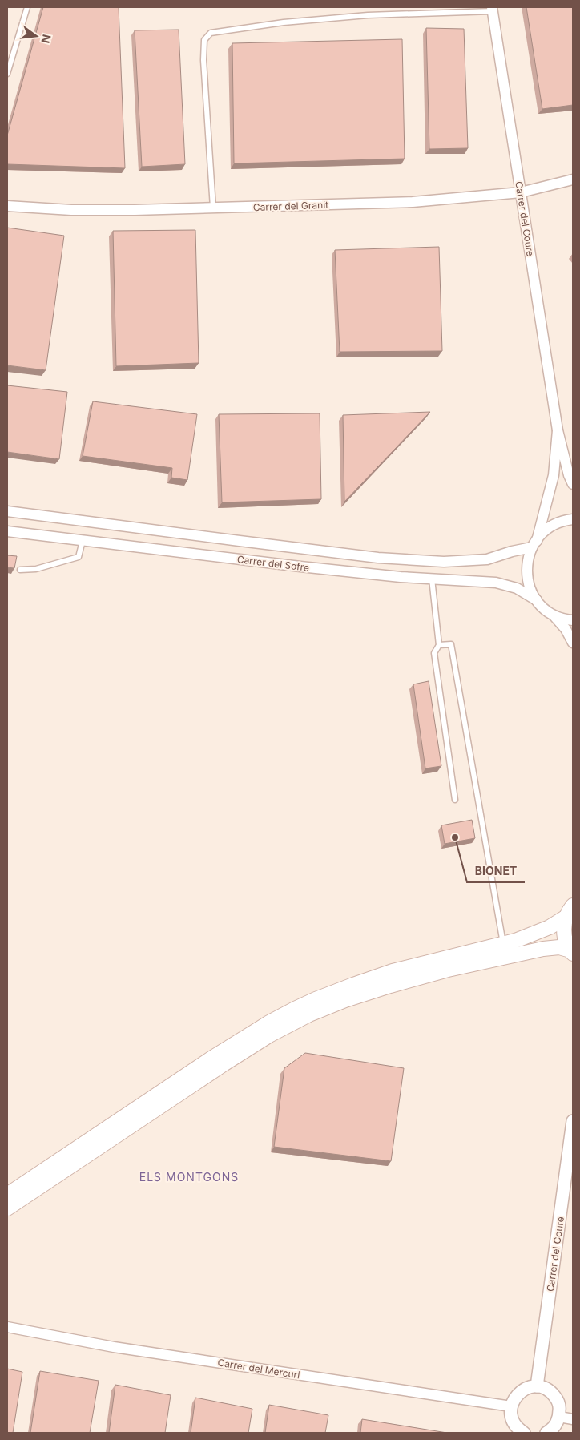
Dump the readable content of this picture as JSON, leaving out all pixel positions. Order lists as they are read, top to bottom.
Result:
{
  "streets": {
    "street": [
      "Carrer del Granit",
      "Carrer del Coure",
      "Carrer del Sofre",
      "Carrer del Mercuri"
    ]
  },
  "crossings": [
    ["Carrer del Granit", "Carrer del Coure"],
    ["Carrer del Coure", "Carrer del Sofre"]
  ],
  "districts": ["ELS MONTGONS"],
  "places": ["BIONET"],
  "north": "right"
}
